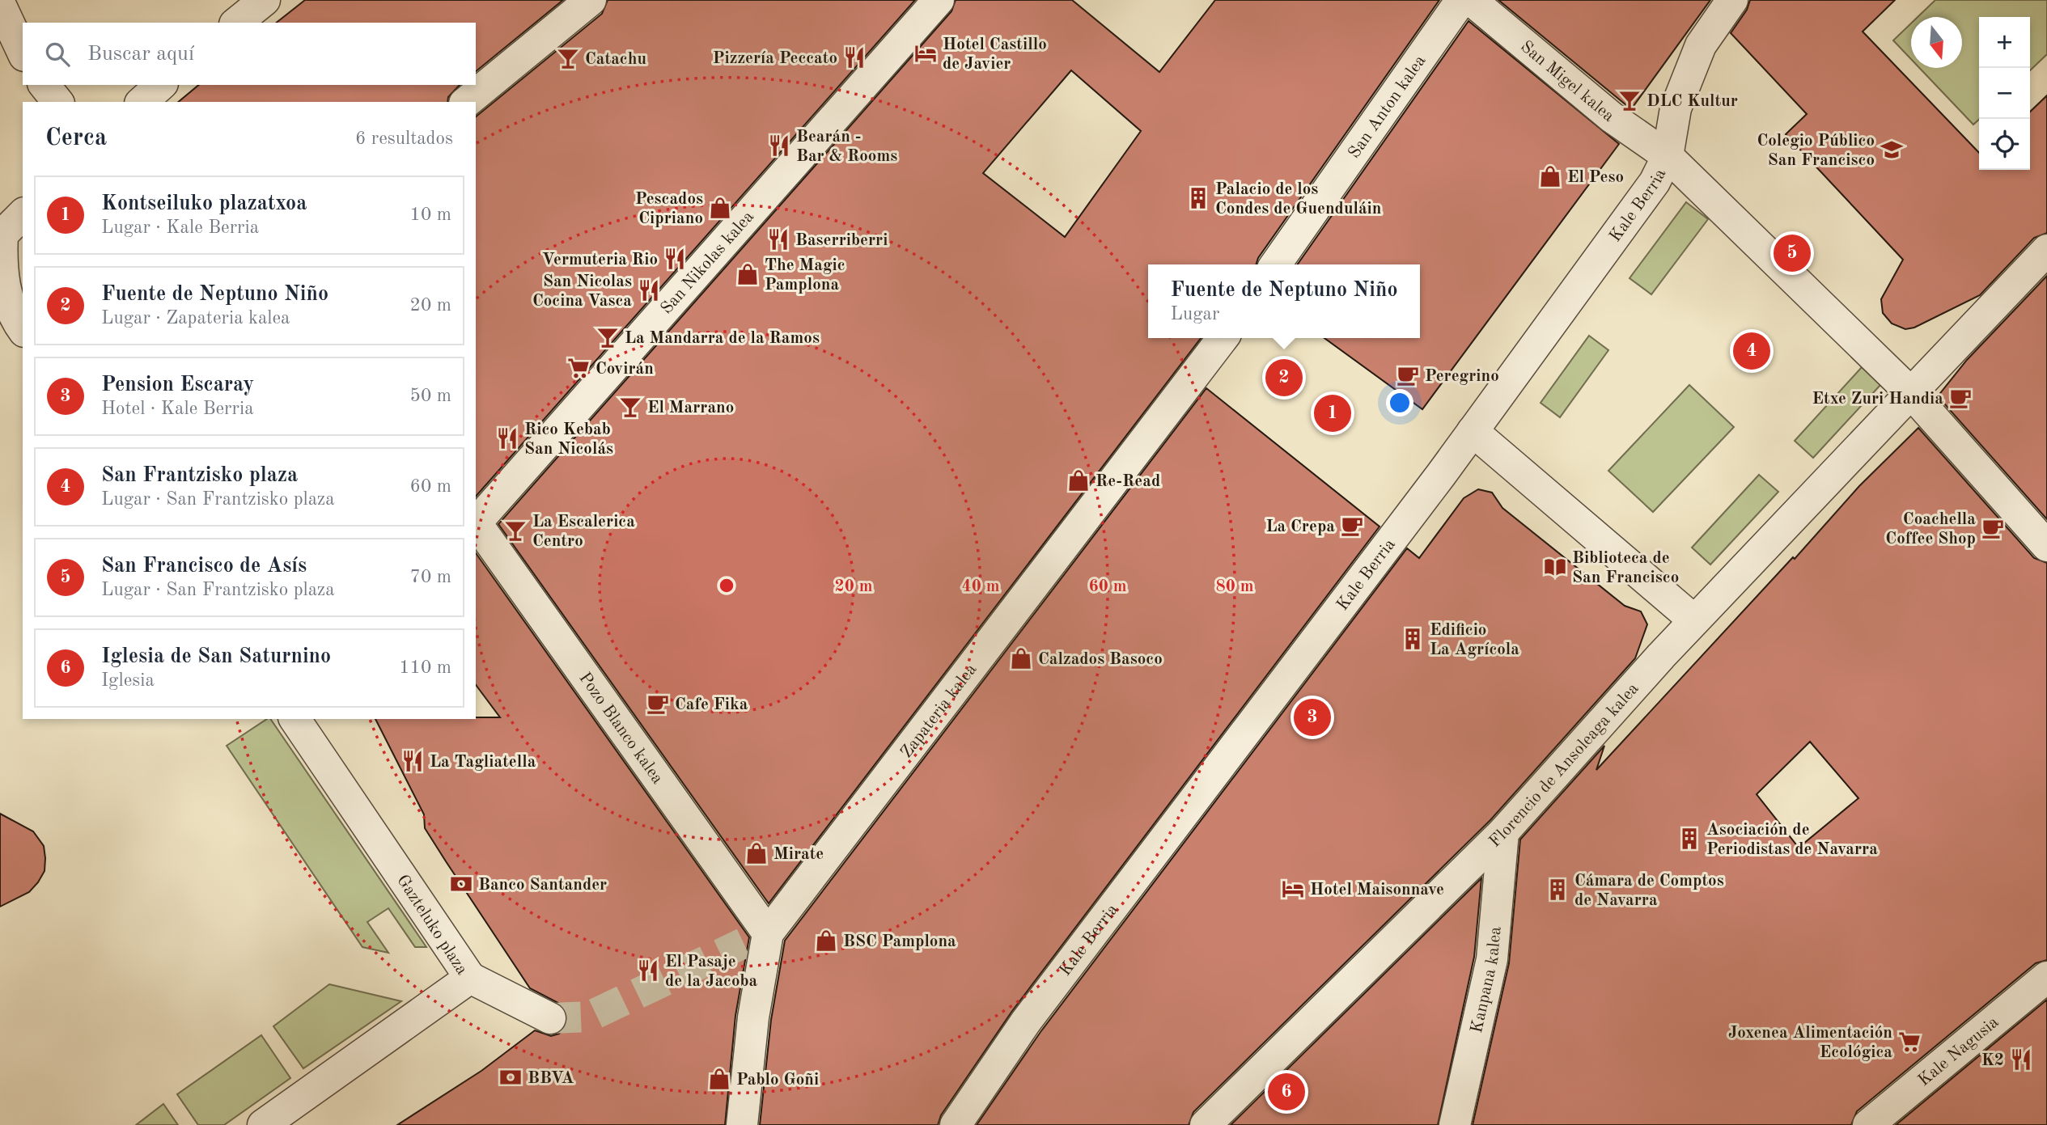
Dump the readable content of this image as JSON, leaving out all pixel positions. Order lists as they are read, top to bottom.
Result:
{
  "streets": {
    "street": [
      "San Migel kalea",
      "San Anton kalea",
      "Kale Berria",
      "San Nikolas kalea",
      "Zapateria kalea",
      "Pozo Blanco kalea",
      "Florencio de Ansoleaga kalea",
      "Gazteluko plaza",
      "Kanpana kalea",
      "Kale Nagusia"
    ]
  },
  "crossings": [
    ["San Migel kalea", "Kale Berria"],
    ["San Migel kalea", "Florencio de Ansoleaga kalea"],
    ["Zapateria kalea", "Pozo Blanco kalea"],
    ["Florencio de Ansoleaga kalea", "Kanpana kalea"]
  ],
  "places": {
    "hotel": ["Hotel Castillo de Javier", "Hotel Maisonnave"],
    "restaurant": [
      "Pizzería Peccato",
      "Bearán - Bar & Rooms",
      "Baserriberri",
      "Vermuteria Rio",
      "San Nicolas Cocina Vasca",
      "Rico Kebab San Nicolás",
      "La Tagliatella",
      "El Pasaje de la Jacoba",
      "K2"
    ],
    "bar": [
      "Catachu",
      "DLC Kultur",
      "La Mandarra de la Ramos",
      "El Marrano",
      "La Escalerica Centro"
    ],
    "school or university": ["Colegio Público San Francisco"],
    "shop": [
      "El Peso",
      "Pescados Cipriano",
      "The Magic Pamplona",
      "Re-Read",
      "Calzados Basoco",
      "Mirate",
      "BSC Pamplona",
      "Pablo Goñi"
    ],
    "building": [
      "Palacio de los Condes de Guenduláin",
      "Edificio La Agrícola",
      "Asociación de Periodistas de Navarra",
      "Cámara de Comptos de Navarra"
    ],
    "supermarket": ["Covirán", "Joxenea Alimentación Ecológica"],
    "cafe": [
      "Peregrino",
      "Etxe Zuri Handia",
      "La Crepa",
      "Coachella Coffee Shop",
      "Cafe Fika"
    ],
    "library": ["Biblioteca de San Francisco"],
    "bank": ["Banco Santander", "BBVA"]
  },
  "north": "bottom",
  "page": {
    "map_buttons": ["+", "−"],
    "search": "Buscar aquí",
    "heading": ["Cerca", "6 resultados"],
    "list": [
      {
        "mark": "1",
        "name": "Kontseiluko plazatxoa",
        "note": "Lugar · Kale Berria",
        "value": "10 m"
      },
      {
        "mark": "2",
        "name": "Fuente de Neptuno Niño",
        "note": "Lugar · Zapateria kalea",
        "value": "20 m"
      },
      {
        "mark": "3",
        "name": "Pension Escaray",
        "note": "Hotel · Kale Berria",
        "value": "50 m"
      },
      {
        "mark": "4",
        "name": "San Frantzisko plaza",
        "note": "Lugar · San Frantzisko plaza",
        "value": "60 m"
      },
      {
        "mark": "5",
        "name": "San Francisco de Asís",
        "note": "Lugar · San Frantzisko plaza",
        "value": "70 m"
      },
      {
        "mark": "6",
        "name": "Iglesia de San Saturnino",
        "note": "Iglesia",
        "value": "110 m"
      }
    ],
    "pins": [
      "5",
      "4",
      "2",
      "1",
      "3",
      "6"
    ],
    "popup": ["Fuente de Neptuno Niño", "Lugar"]
  },
  "rings": [
    "20 m",
    "40 m",
    "60 m",
    "80 m"
  ]
}
